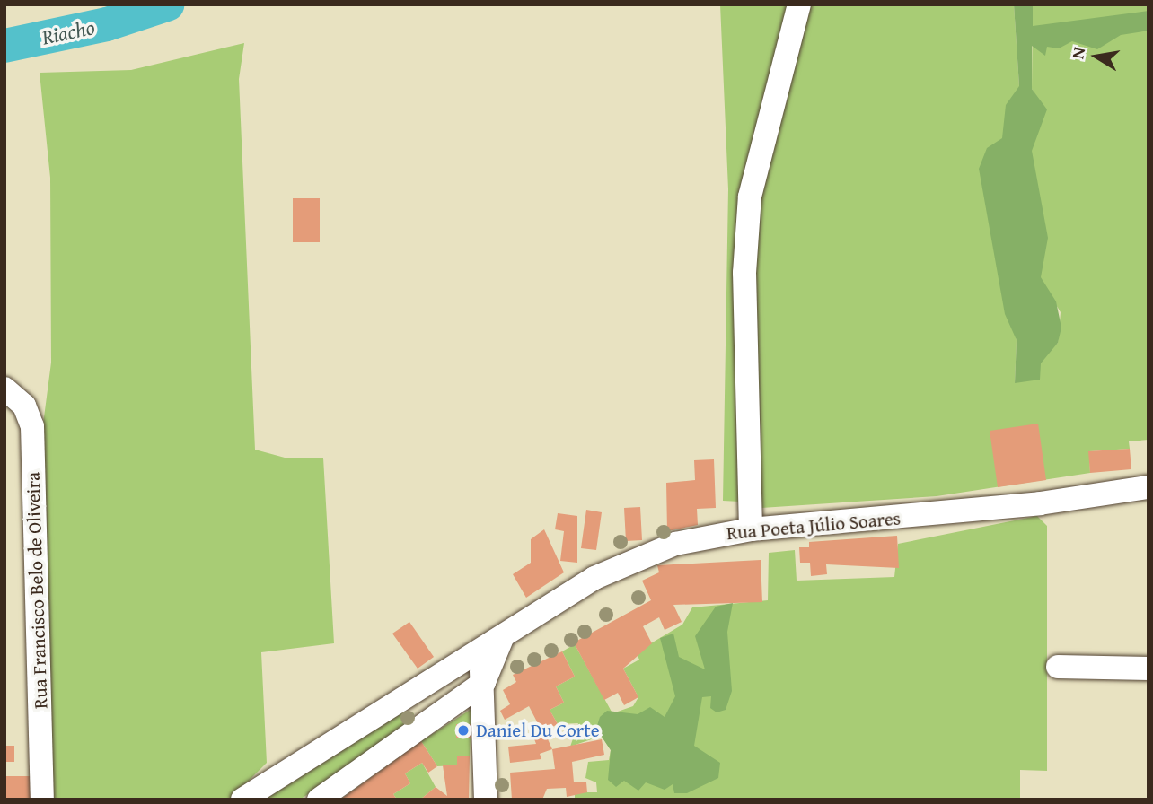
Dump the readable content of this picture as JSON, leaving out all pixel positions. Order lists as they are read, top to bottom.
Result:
{
  "streets": {
    "street": ["Rua Poeta Júlio Soares", "Rua Francisco Belo de Oliveira"]
  },
  "water": ["Riacho"],
  "places": ["Daniel Du Corte"],
  "north": "left"
}
